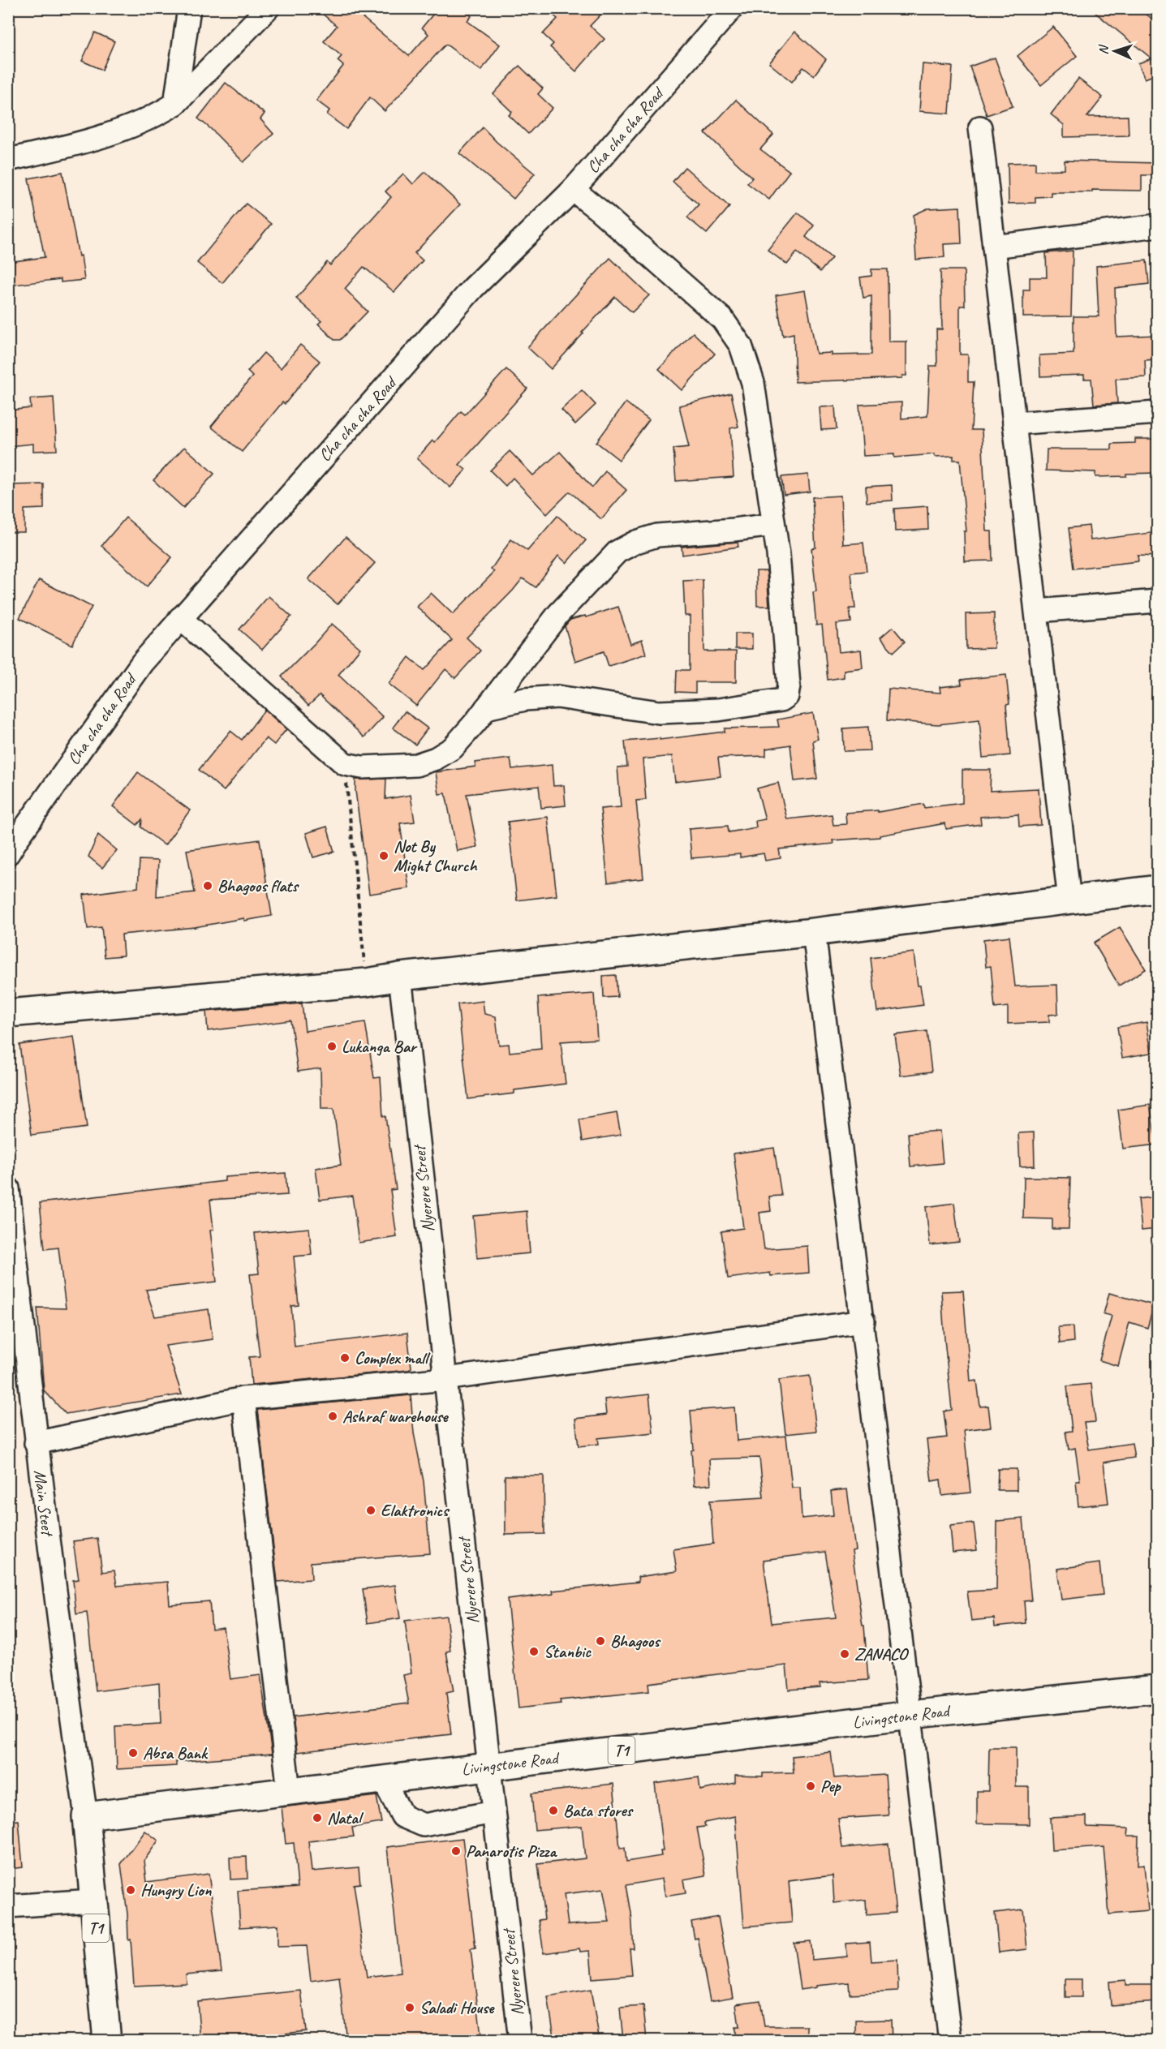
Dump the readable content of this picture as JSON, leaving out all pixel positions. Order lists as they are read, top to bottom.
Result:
{
  "streets": {
    "main road": ["Livingstone Road", "T1"],
    "street": ["Cha cha cha Road", "Nyerere Street", "Main Steet"]
  },
  "crossings": [
    ["Nyerere Street", "Livingstone Road"],
    ["Main Steet", "Livingstone Road"],
    ["Main Steet", "T1"],
    ["Livingstone Road", "T1"]
  ],
  "places": [
    "Not By Might Church",
    "Bhagoos flats",
    "Lukanga Bar",
    "Complex mall",
    "Ashraf warehouse",
    "Elaktronics",
    "Bhagoos",
    "Stanbic",
    "ZANACO",
    "Absa Bank",
    "Pep",
    "Bata stores",
    "Natal",
    "Panarotis Pizza",
    "Hungry Lion",
    "Saladi House"
  ],
  "north": "left"
}
